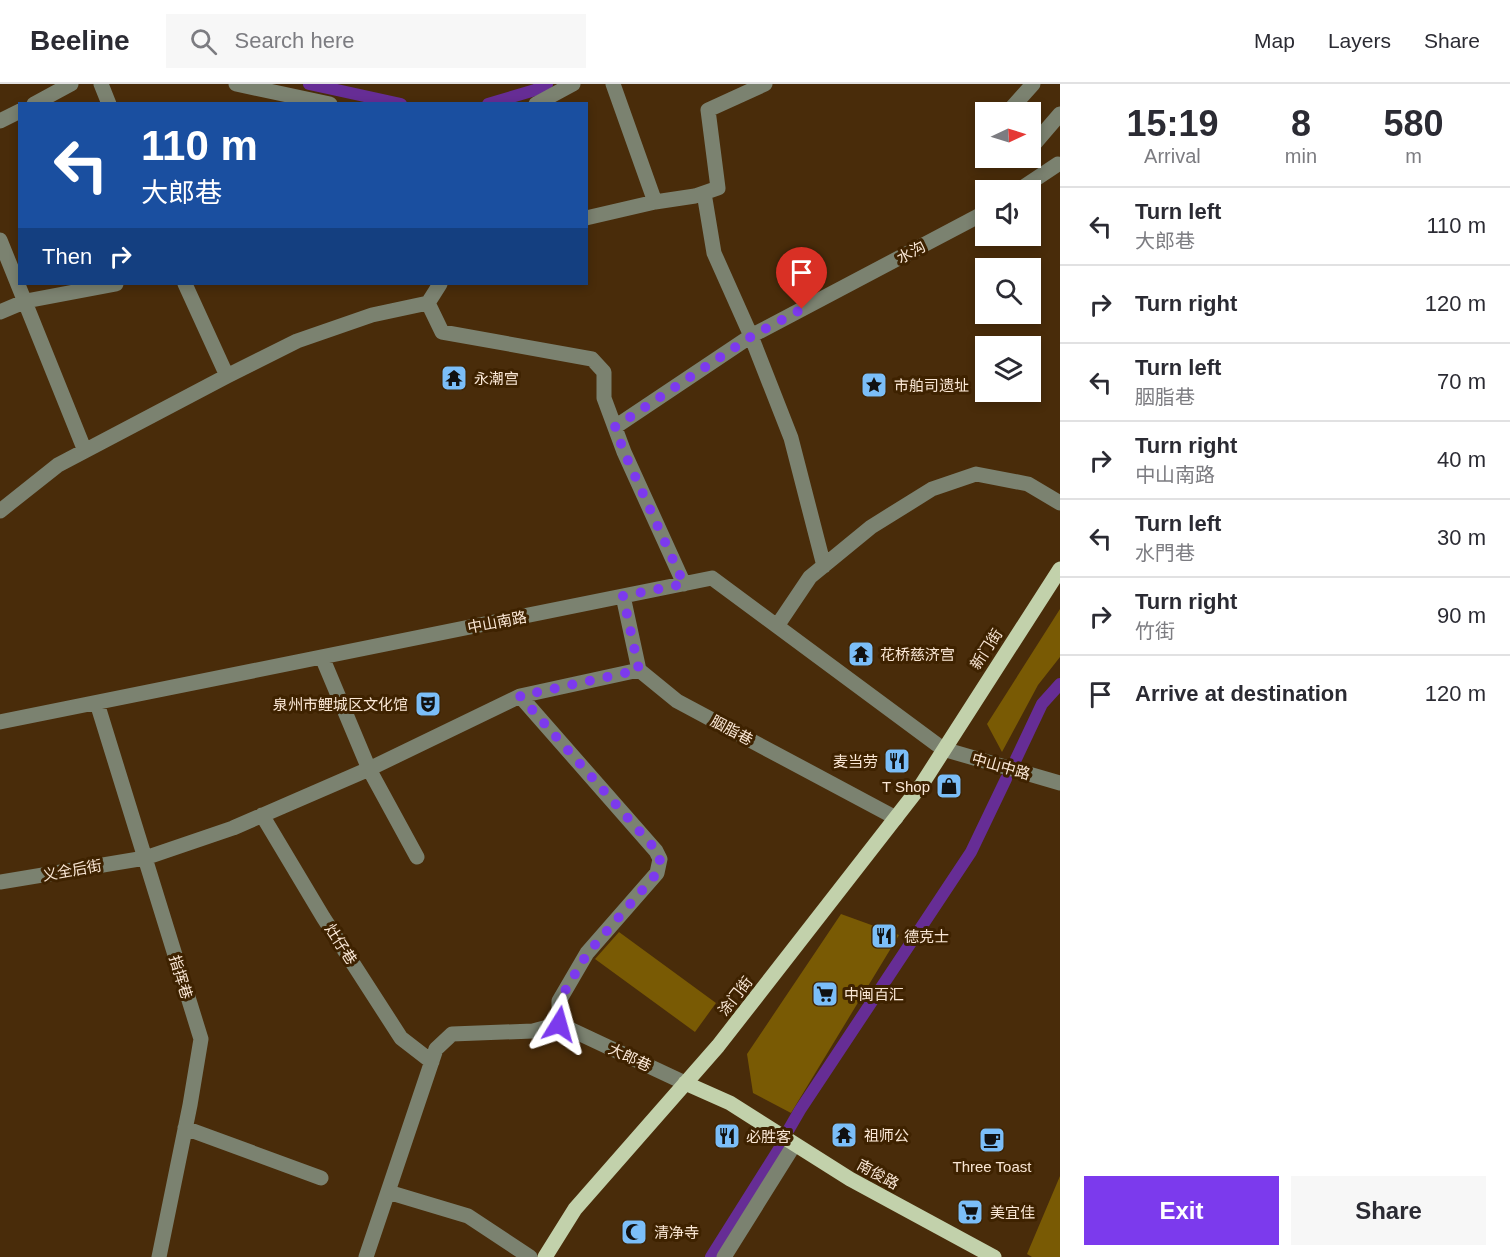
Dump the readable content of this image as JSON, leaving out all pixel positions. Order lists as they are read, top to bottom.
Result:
{
  "streets": {
    "main road": ["新门街", "涂门街", "南俊路"],
    "street": [
      "水沟",
      "中山南路",
      "胭脂巷",
      "中山中路",
      "义全后街",
      "灶仔巷",
      "指挥巷",
      "大郎巷"
    ]
  },
  "crossings": [
    ["中山南路", "新门街"],
    ["中山南路", "中山中路"],
    ["中山南路", "指挥巷"],
    ["中山南路", "涂门街"],
    ["新门街", "中山中路"],
    ["新门街", "涂门街"],
    ["胭脂巷", "义全后街"],
    ["胭脂巷", "涂门街"],
    ["中山中路", "涂门街"],
    ["义全后街", "灶仔巷"],
    ["义全后街", "指挥巷"],
    ["涂门街", "大郎巷"],
    ["涂门街", "南俊路"],
    ["大郎巷", "南俊路"]
  ],
  "places": {
    "temple": ["永潮宫", "花桥慈济宫", "祖师公"],
    "place": ["市舶司遗址"],
    "theatre": ["泉州市鲤城区文化馆"],
    "restaurant": ["麦当劳", "德克士", "必胜客"],
    "shop": ["T Shop"],
    "supermarket": ["中闽百汇", "美宜佳"],
    "cafe": ["Three Toast"],
    "mosque": ["清净寺"]
  },
  "north": "right",
  "page": {
    "header": "Beeline",
    "search": "Search here",
    "nav": ["Map", "Layers", "Share"],
    "eta": [
      "15:19",
      "Arrival",
      "8",
      "min",
      "580",
      "m"
    ],
    "turn": ["110 m", "大郎巷"],
    "list": [
      {
        "name": "Turn left",
        "note": "大郎巷",
        "value": "110 m"
      },
      {
        "name": "Turn right",
        "value": "120 m"
      },
      {
        "name": "Turn left",
        "note": "胭脂巷",
        "value": "70 m"
      },
      {
        "name": "Turn right",
        "note": "中山南路",
        "value": "40 m"
      },
      {
        "name": "Turn left",
        "note": "水門巷",
        "value": "30 m"
      },
      {
        "name": "Turn right",
        "note": "竹街",
        "value": "90 m"
      },
      {
        "name": "Arrive at destination",
        "value": "120 m"
      }
    ],
    "then": "Then",
    "buttons": ["Exit", "Share"]
  }
}
